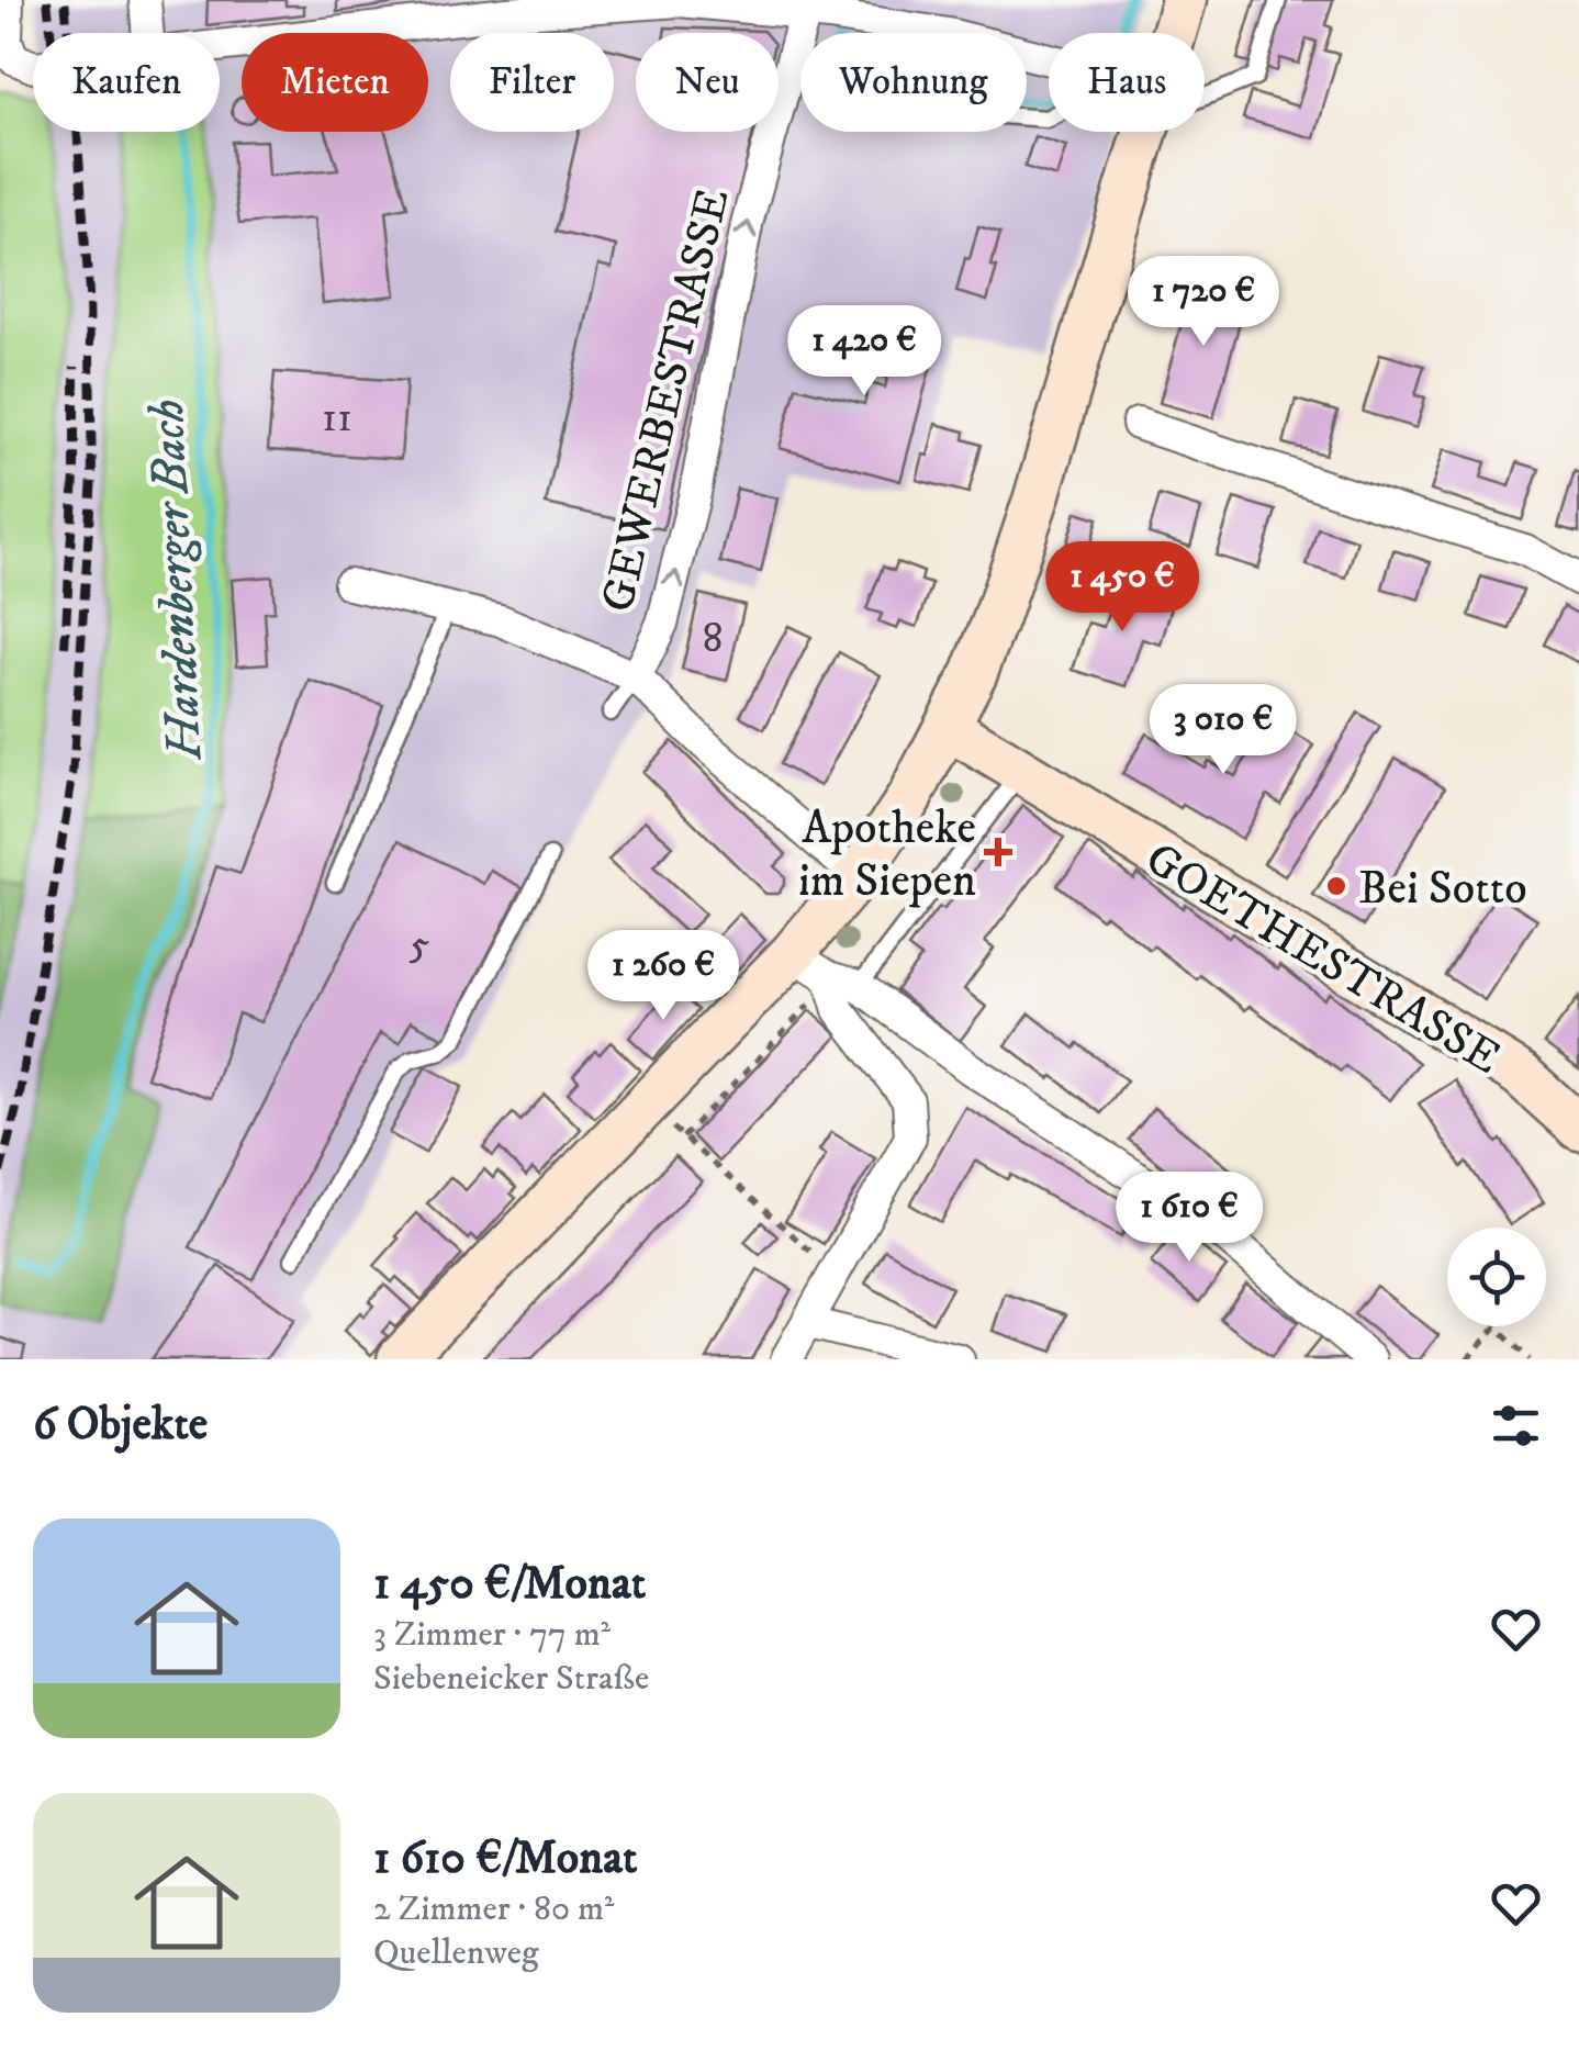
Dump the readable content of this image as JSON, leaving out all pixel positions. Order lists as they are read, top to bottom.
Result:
{
  "streets": {
    "main road": ["GOETHESTRASSE"],
    "street": ["GEWERBESTRASSE"]
  },
  "one_way": ["GEWERBESTRASSE"],
  "water": ["Hardenberger Bach"],
  "places": {
    "health": ["Apotheke im Siepen"],
    "other": ["Bei Sotto"]
  },
  "house_numbers": ["11", "8", "5"],
  "page": {
    "chip": [
      "Kaufen",
      "Mieten",
      "Filter",
      "Neu",
      "Wohnung",
      "Haus"
    ],
    "price": [
      "1 720 €",
      "1 420 €",
      "1 450 €",
      "3 010 €",
      "1 260 €",
      "1 610 €"
    ],
    "heading": "6 Objekte",
    "list": [
      {
        "name": "1 450 €/Monat",
        "note": "3 Zimmer · 77 m² · Siebeneicker Straße"
      },
      {
        "name": "1 610 €/Monat",
        "note": "2 Zimmer · 80 m² · Quellenweg"
      }
    ]
  }
}
